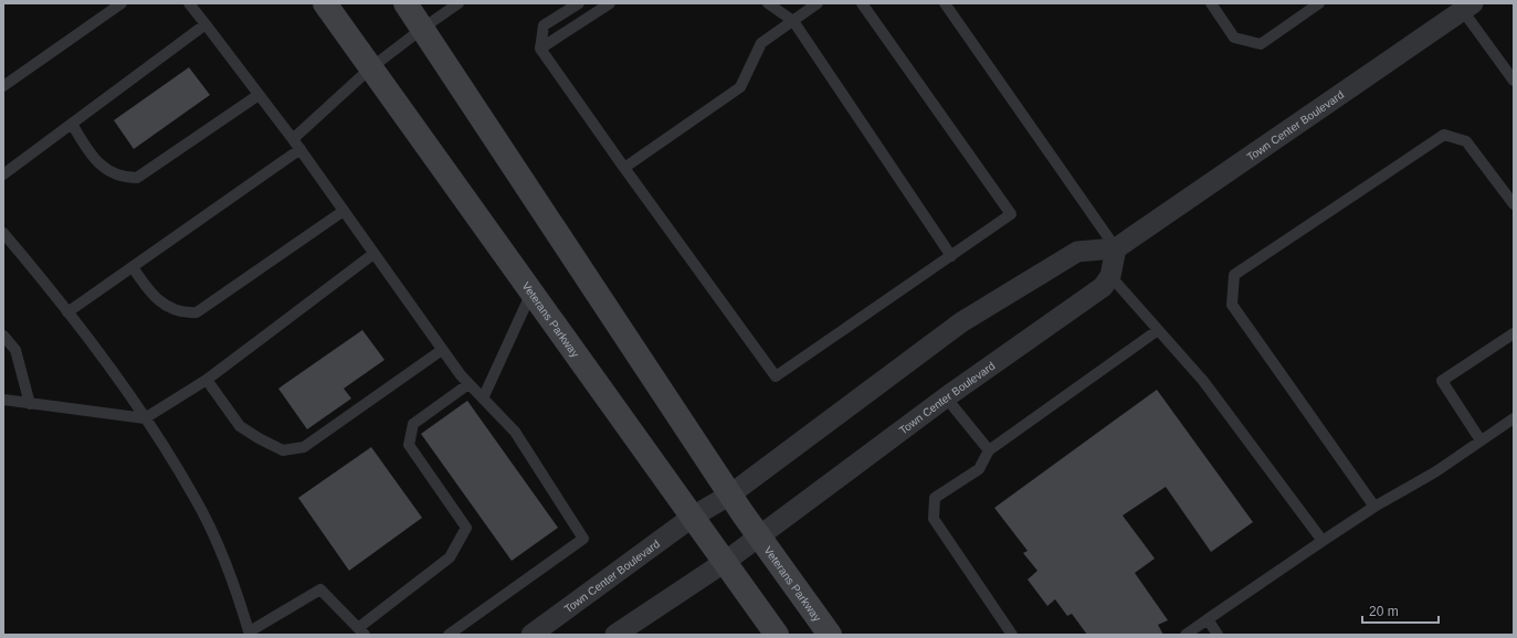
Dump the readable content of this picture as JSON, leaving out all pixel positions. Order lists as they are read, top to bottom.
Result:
{
  "streets": {
    "main road": ["Veterans Parkway"],
    "street": ["Town Center Boulevard"]
  },
  "crossings": [
    ["Town Center Boulevard", "Veterans Parkway"]
  ],
  "scale_bar": "20 m"
}
